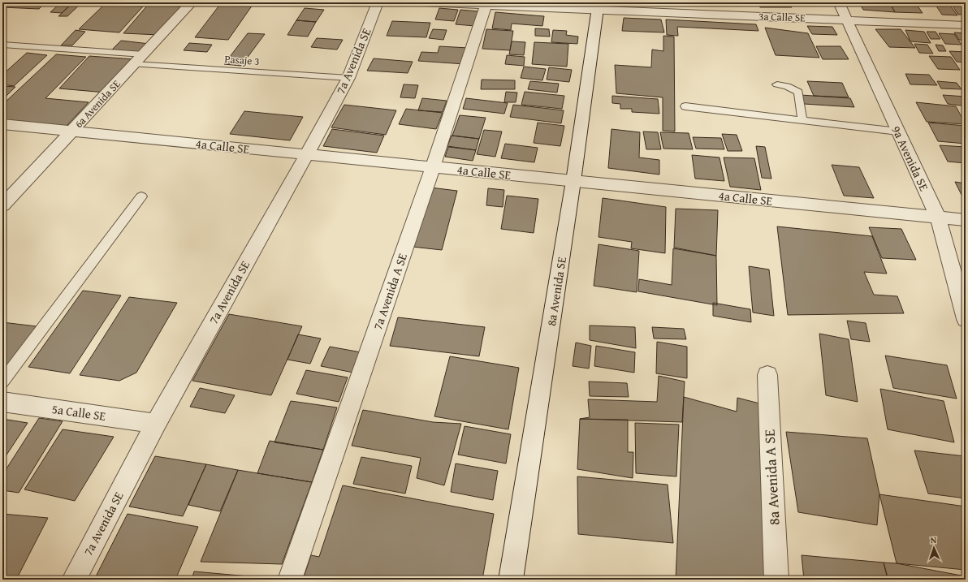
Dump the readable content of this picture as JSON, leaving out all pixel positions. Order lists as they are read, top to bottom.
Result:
{
  "streets": {
    "street": [
      "3a Calle SE",
      "7a Avenida SE",
      "6a Avenida SE",
      "4a Calle SE",
      "9a Avenida SE",
      "7a Avenida A SE",
      "8a Avenida SE",
      "5a Calle SE",
      "8a Avenida A SE"
    ],
    "lane": ["Pasaje 3"]
  },
  "crossings": [
    ["3a Calle SE", "9a Avenida SE"],
    ["3a Calle SE", "7a Avenida A SE"],
    ["3a Calle SE", "8a Avenida SE"],
    ["Pasaje 3", "7a Avenida SE"],
    ["Pasaje 3", "6a Avenida SE"],
    ["7a Avenida SE", "4a Calle SE"],
    ["7a Avenida SE", "5a Calle SE"],
    ["6a Avenida SE", "4a Calle SE"],
    ["4a Calle SE", "9a Avenida SE"],
    ["4a Calle SE", "7a Avenida A SE"],
    ["4a Calle SE", "8a Avenida SE"]
  ],
  "north": "top"
}
